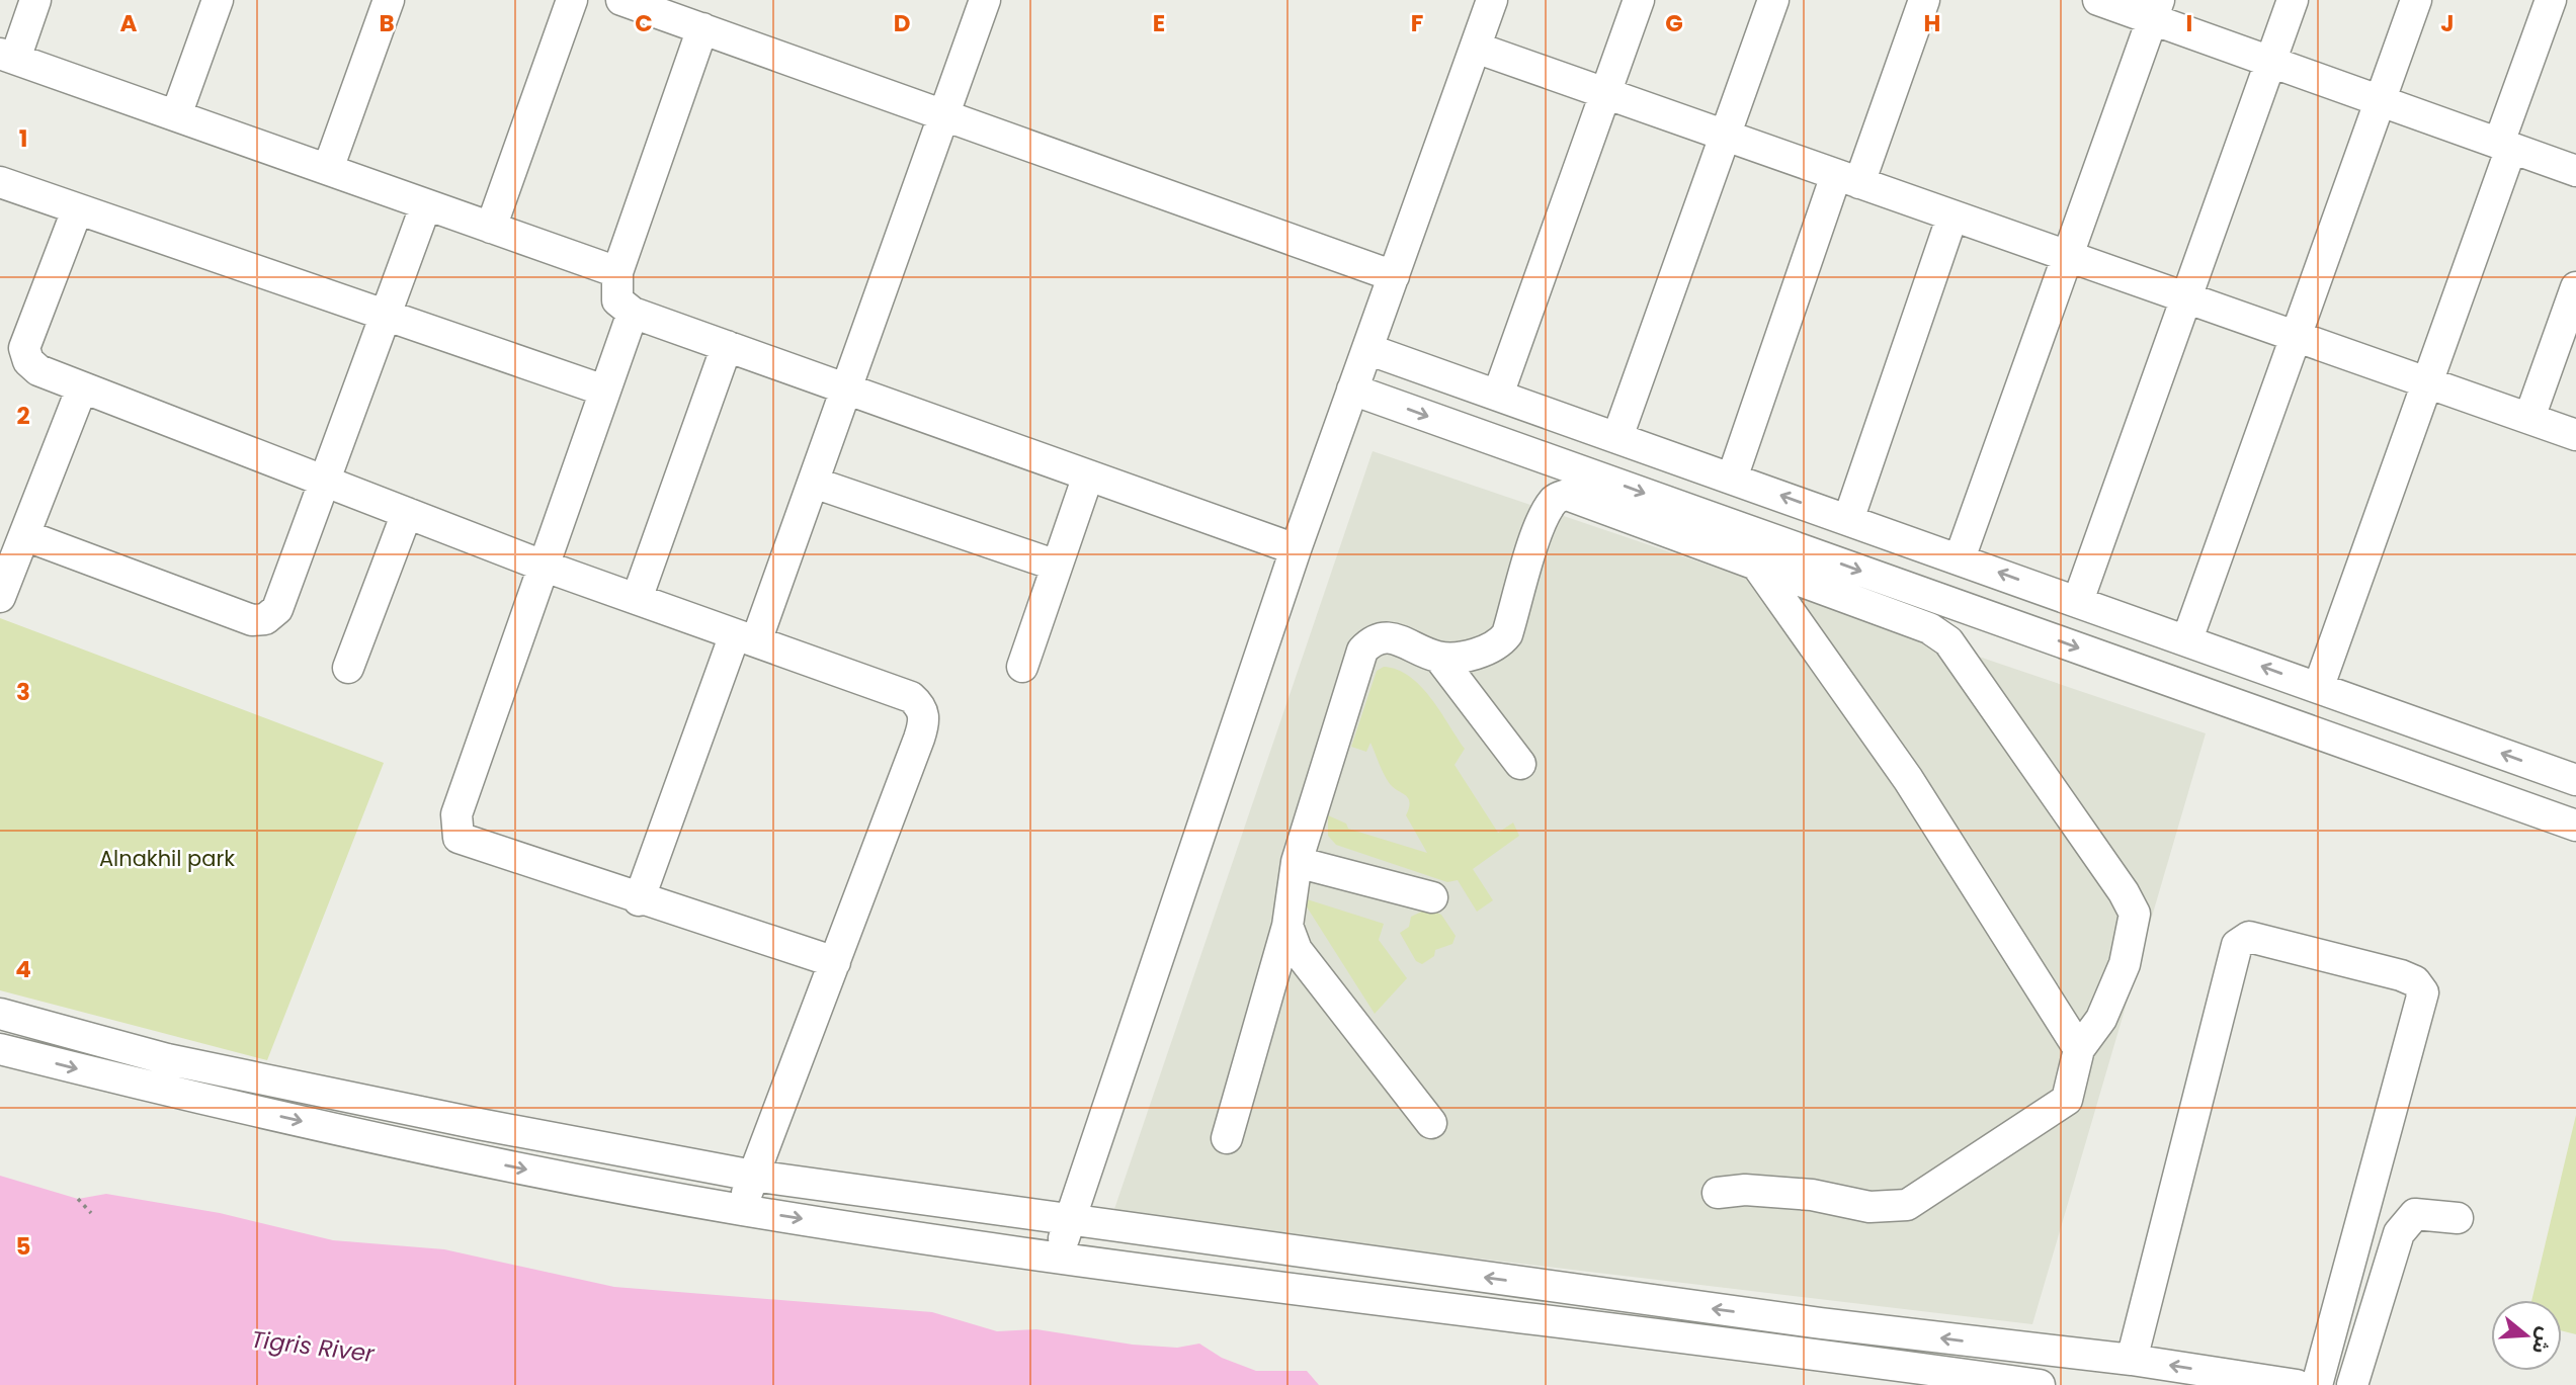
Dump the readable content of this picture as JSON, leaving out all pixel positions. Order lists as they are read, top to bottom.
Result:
{
  "water": ["Tigris River"],
  "parks": ["Alnakhil park"],
  "north": "right",
  "grid": {
    "columns": [
      "A",
      "B",
      "C",
      "D",
      "E",
      "F",
      "G",
      "H",
      "I",
      "J"
    ],
    "rows": [
      "1",
      "2",
      "3",
      "4",
      "5"
    ]
  }
}
